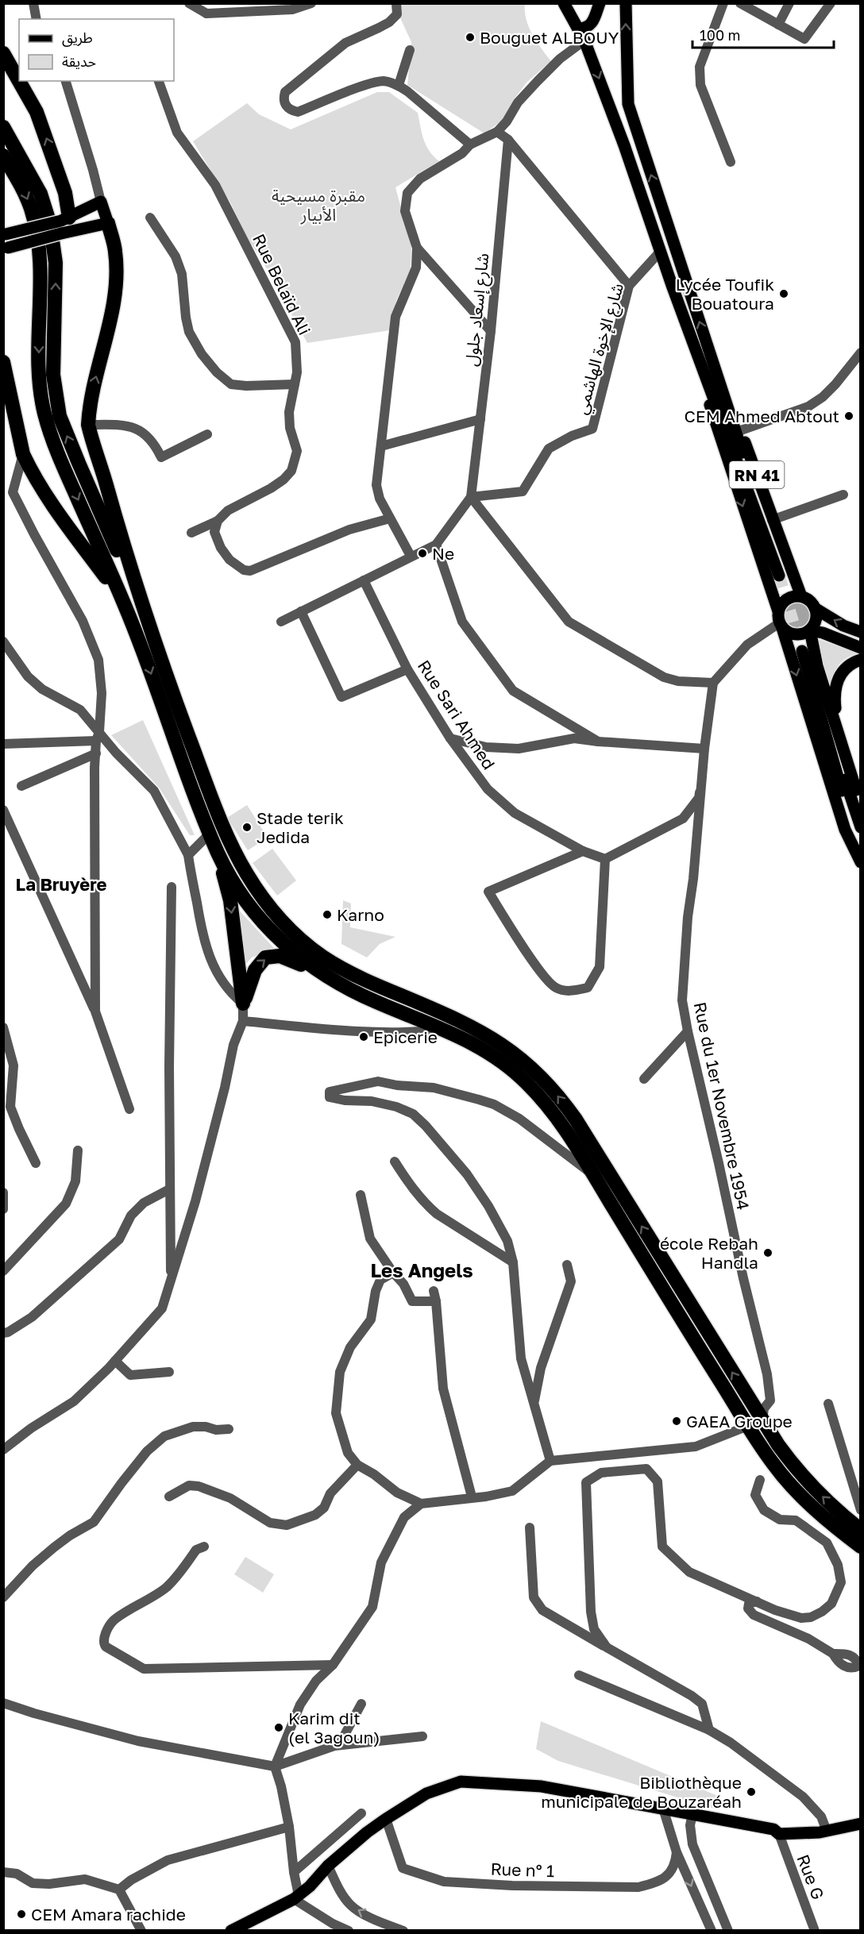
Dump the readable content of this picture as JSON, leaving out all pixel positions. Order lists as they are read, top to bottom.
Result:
{
  "streets": {
    "main road": ["RN 41"],
    "street": [
      "Rue Belaïd Ali",
      "شارع إسعاد جلول",
      "شارع الإخوة الهاشمي",
      "Rue Sari Ahmed",
      "Rue du 1er Novembre 1954",
      "Rue n° 1",
      "Rue G"
    ]
  },
  "crossings": [
    ["شارع إسعاد جلول", "شارع الإخوة الهاشمي"]
  ],
  "districts": ["La Bruyère", "Les Angels"],
  "parks": ["مقبرة مسيحية الأبيار"],
  "places": [
    "Bouguet ALBOUY",
    "Lycée Toufik Bouatoura",
    "CEM Ahmed Abtout",
    "Ne",
    "Stade terik Jedida",
    "Karno",
    "Epicerie",
    "école Rebah Handla",
    "GAEA Groupe",
    "Karim dit (el 3agoun)",
    "Bibliothèque municipale de Bouzaréah",
    "CEM Amara rachide"
  ],
  "legend": ["طريق", "حديقة"],
  "scale_bar": "100 m"
}
